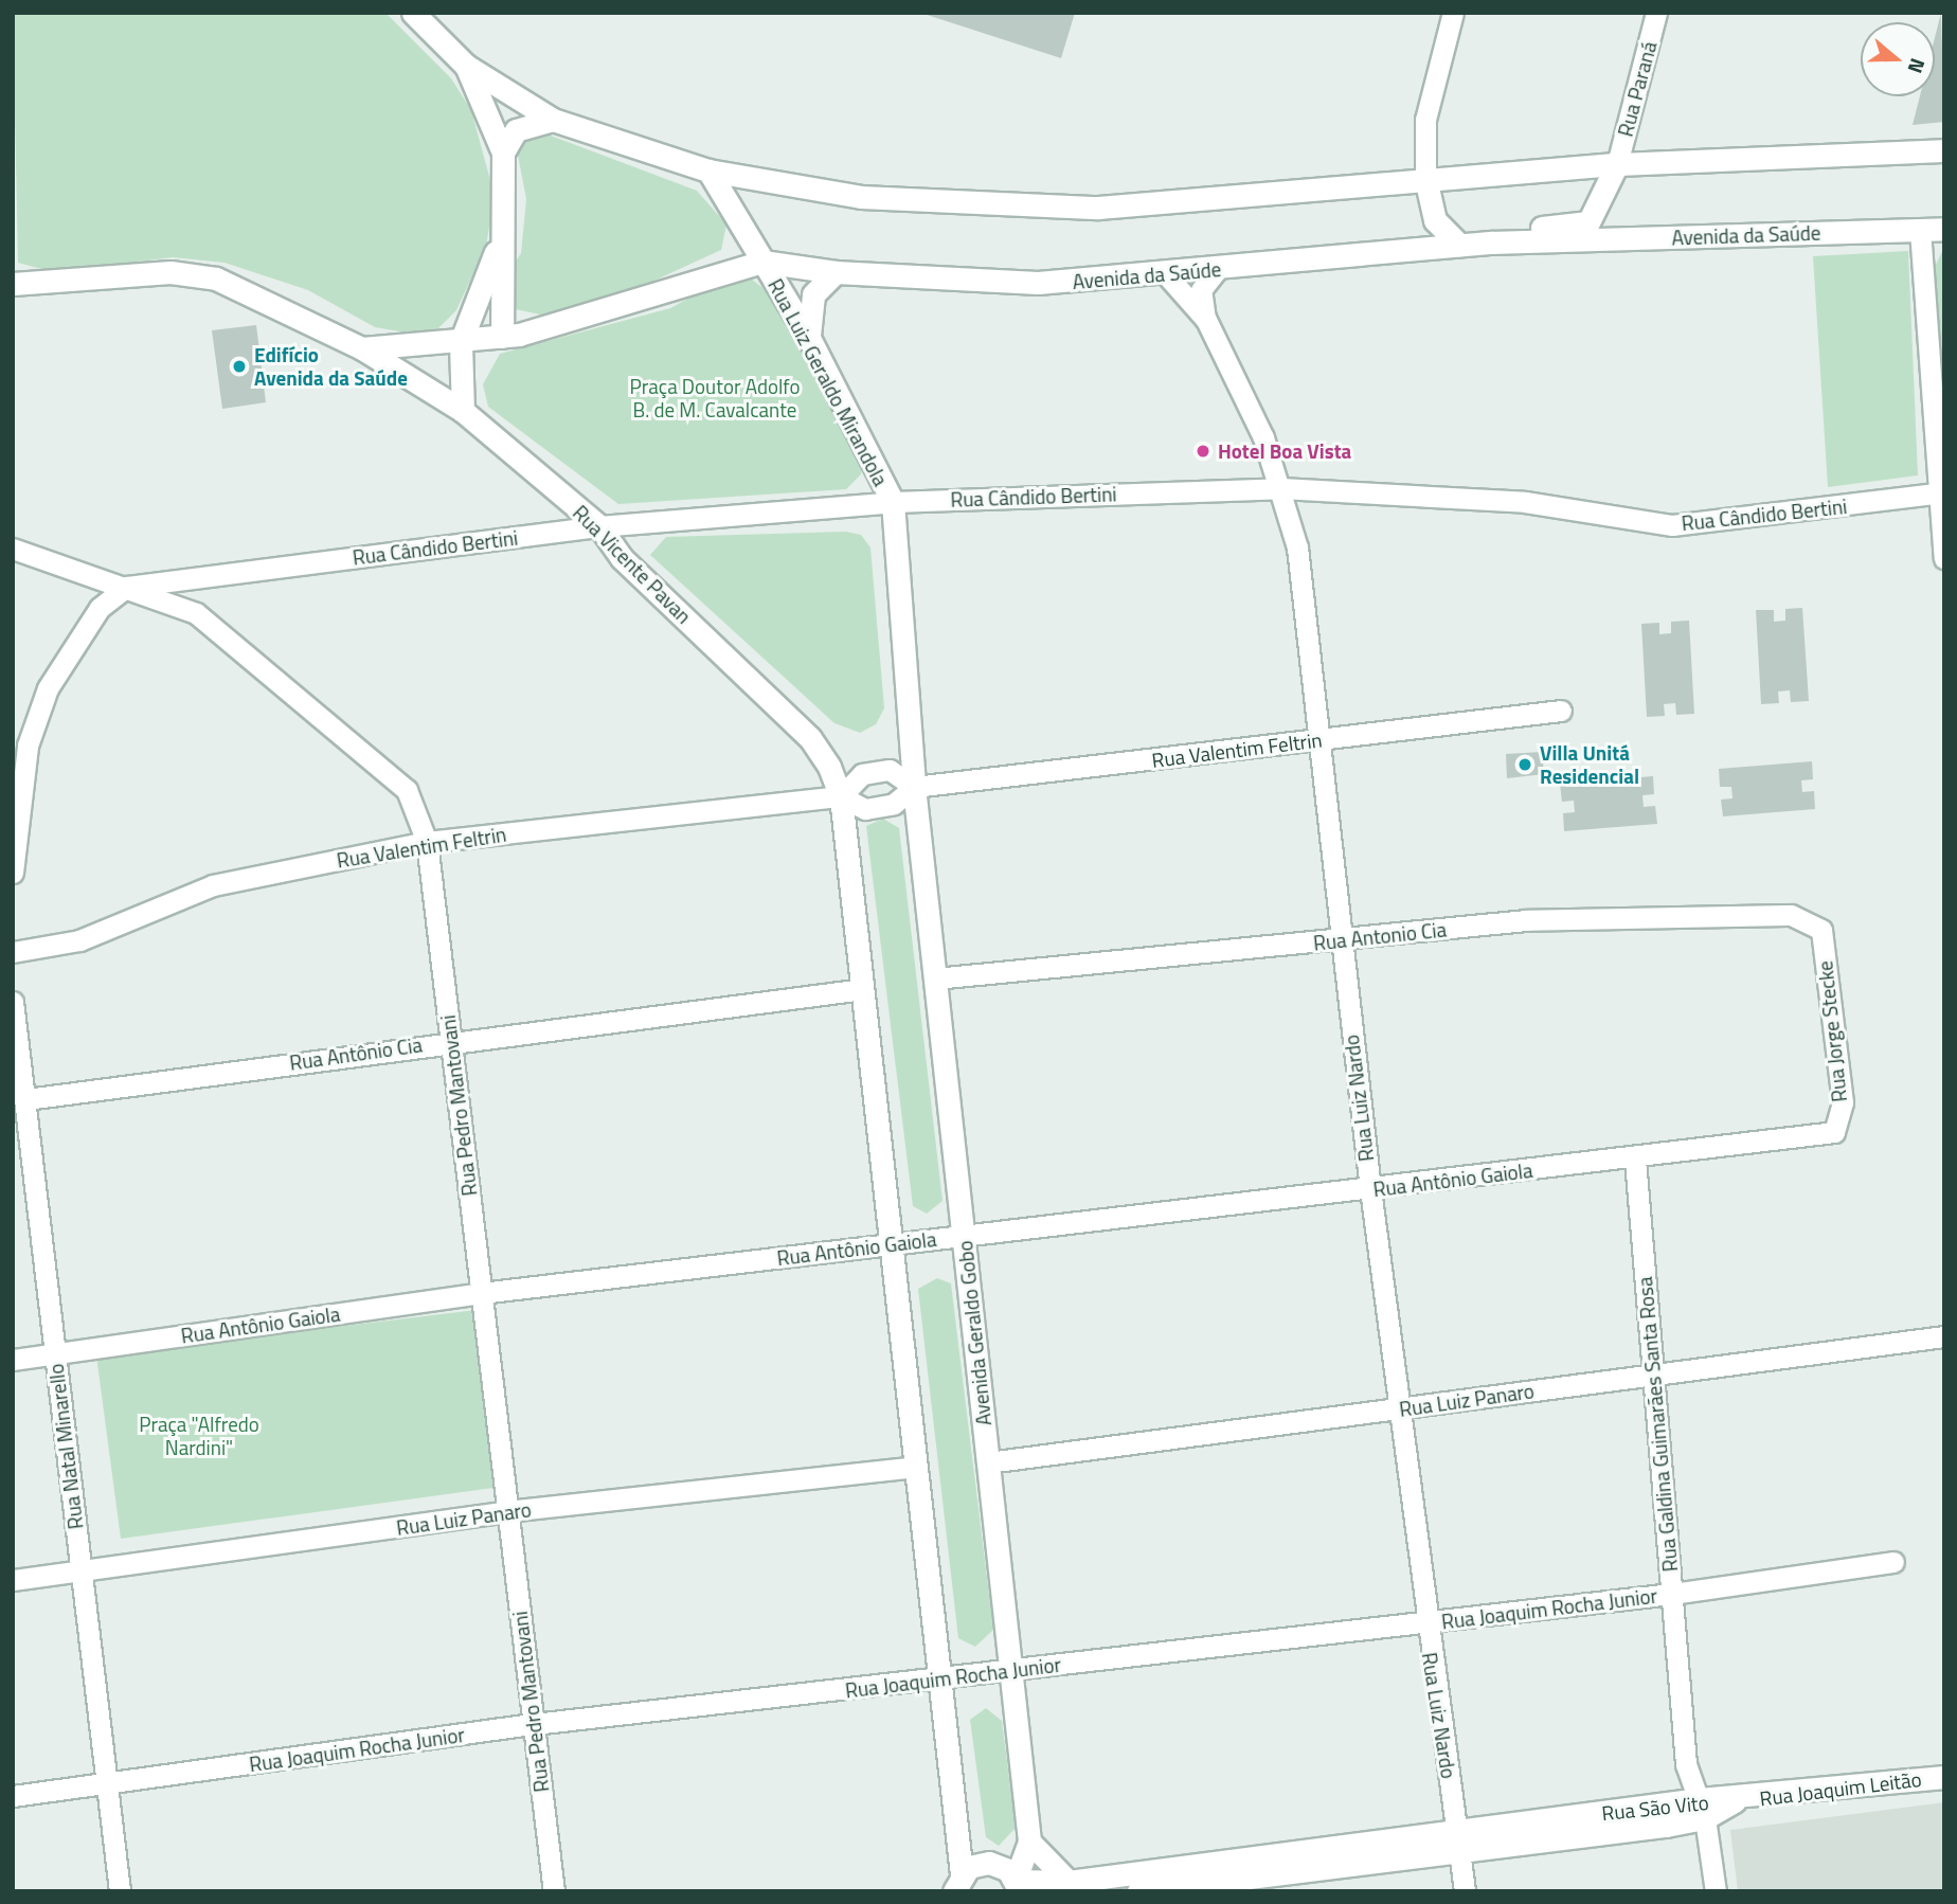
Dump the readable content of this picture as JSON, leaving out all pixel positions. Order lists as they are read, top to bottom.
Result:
{
  "streets": {
    "street": [
      "Rua Paraná",
      "Avenida da Saúde",
      "Rua Luiz Geraldo Mirandola",
      "Rua Cândido Bertini",
      "Rua Vicente Pavan",
      "Rua Valentim Feltrin",
      "Rua Antonio Cia",
      "Rua Jorge Stecke",
      "Rua Antônio Cia",
      "Rua Luiz Nardo",
      "Rua Pedro Mantovani",
      "Rua Antônio Gaiola",
      "Avenida Geraldo Gobo",
      "Rua Luiz Panaro",
      "Rua Galdina Guimarães Santa Rosa",
      "Rua Natal Minarello",
      "Rua Joaquim Rocha Junior",
      "Rua Joaquim Leitão",
      "Rua São Vito"
    ]
  },
  "crossings": [
    ["Avenida da Saúde", "Rua Luiz Geraldo Mirandola"],
    ["Avenida da Saúde", "Rua Vicente Pavan"],
    ["Avenida da Saúde", "Rua Luiz Nardo"],
    ["Rua Luiz Geraldo Mirandola", "Rua Cândido Bertini"],
    ["Rua Luiz Geraldo Mirandola", "Rua Valentim Feltrin"],
    ["Rua Luiz Geraldo Mirandola", "Avenida Geraldo Gobo"],
    ["Rua Cândido Bertini", "Rua Vicente Pavan"],
    ["Rua Cândido Bertini", "Rua Luiz Nardo"],
    ["Rua Cândido Bertini", "Rua Pedro Mantovani"],
    ["Rua Vicente Pavan", "Rua Valentim Feltrin"],
    ["Rua Valentim Feltrin", "Rua Luiz Nardo"],
    ["Rua Valentim Feltrin", "Rua Pedro Mantovani"],
    ["Rua Valentim Feltrin", "Avenida Geraldo Gobo"],
    ["Rua Antonio Cia", "Rua Jorge Stecke"],
    ["Rua Antonio Cia", "Rua Luiz Nardo"],
    ["Rua Antonio Cia", "Avenida Geraldo Gobo"],
    ["Rua Jorge Stecke", "Rua Antônio Gaiola"],
    ["Rua Antônio Cia", "Rua Pedro Mantovani"],
    ["Rua Antônio Cia", "Rua Natal Minarello"],
    ["Rua Luiz Nardo", "Rua Antônio Gaiola"],
    ["Rua Luiz Nardo", "Rua Luiz Panaro"],
    ["Rua Luiz Nardo", "Rua Joaquim Rocha Junior"],
    ["Rua Luiz Nardo", "Rua São Vito"],
    ["Rua Pedro Mantovani", "Rua Antônio Gaiola"],
    ["Rua Pedro Mantovani", "Rua Luiz Panaro"],
    ["Rua Pedro Mantovani", "Rua Joaquim Rocha Junior"],
    ["Rua Antônio Gaiola", "Avenida Geraldo Gobo"],
    ["Rua Antônio Gaiola", "Rua Galdina Guimarães Santa Rosa"],
    ["Rua Antônio Gaiola", "Rua Natal Minarello"],
    ["Avenida Geraldo Gobo", "Rua Luiz Panaro"],
    ["Avenida Geraldo Gobo", "Rua Joaquim Rocha Junior"],
    ["Avenida Geraldo Gobo", "Rua São Vito"],
    ["Rua Luiz Panaro", "Rua Galdina Guimarães Santa Rosa"],
    ["Rua Luiz Panaro", "Rua Natal Minarello"],
    ["Rua Galdina Guimarães Santa Rosa", "Rua Joaquim Rocha Junior"],
    ["Rua Galdina Guimarães Santa Rosa", "Rua São Vito"],
    ["Rua Natal Minarello", "Rua Joaquim Rocha Junior"],
    ["Rua Joaquim Leitão", "Rua São Vito"]
  ],
  "parks": ["Praça Doutor Adolfo B. de M. Cavalcante", "Praça \"Alfredo Nardini\""],
  "places": ["Edifício Avenida da Saúde", "Hotel Boa Vista", "Villa Unitá Residencial"],
  "north": "right"
}
